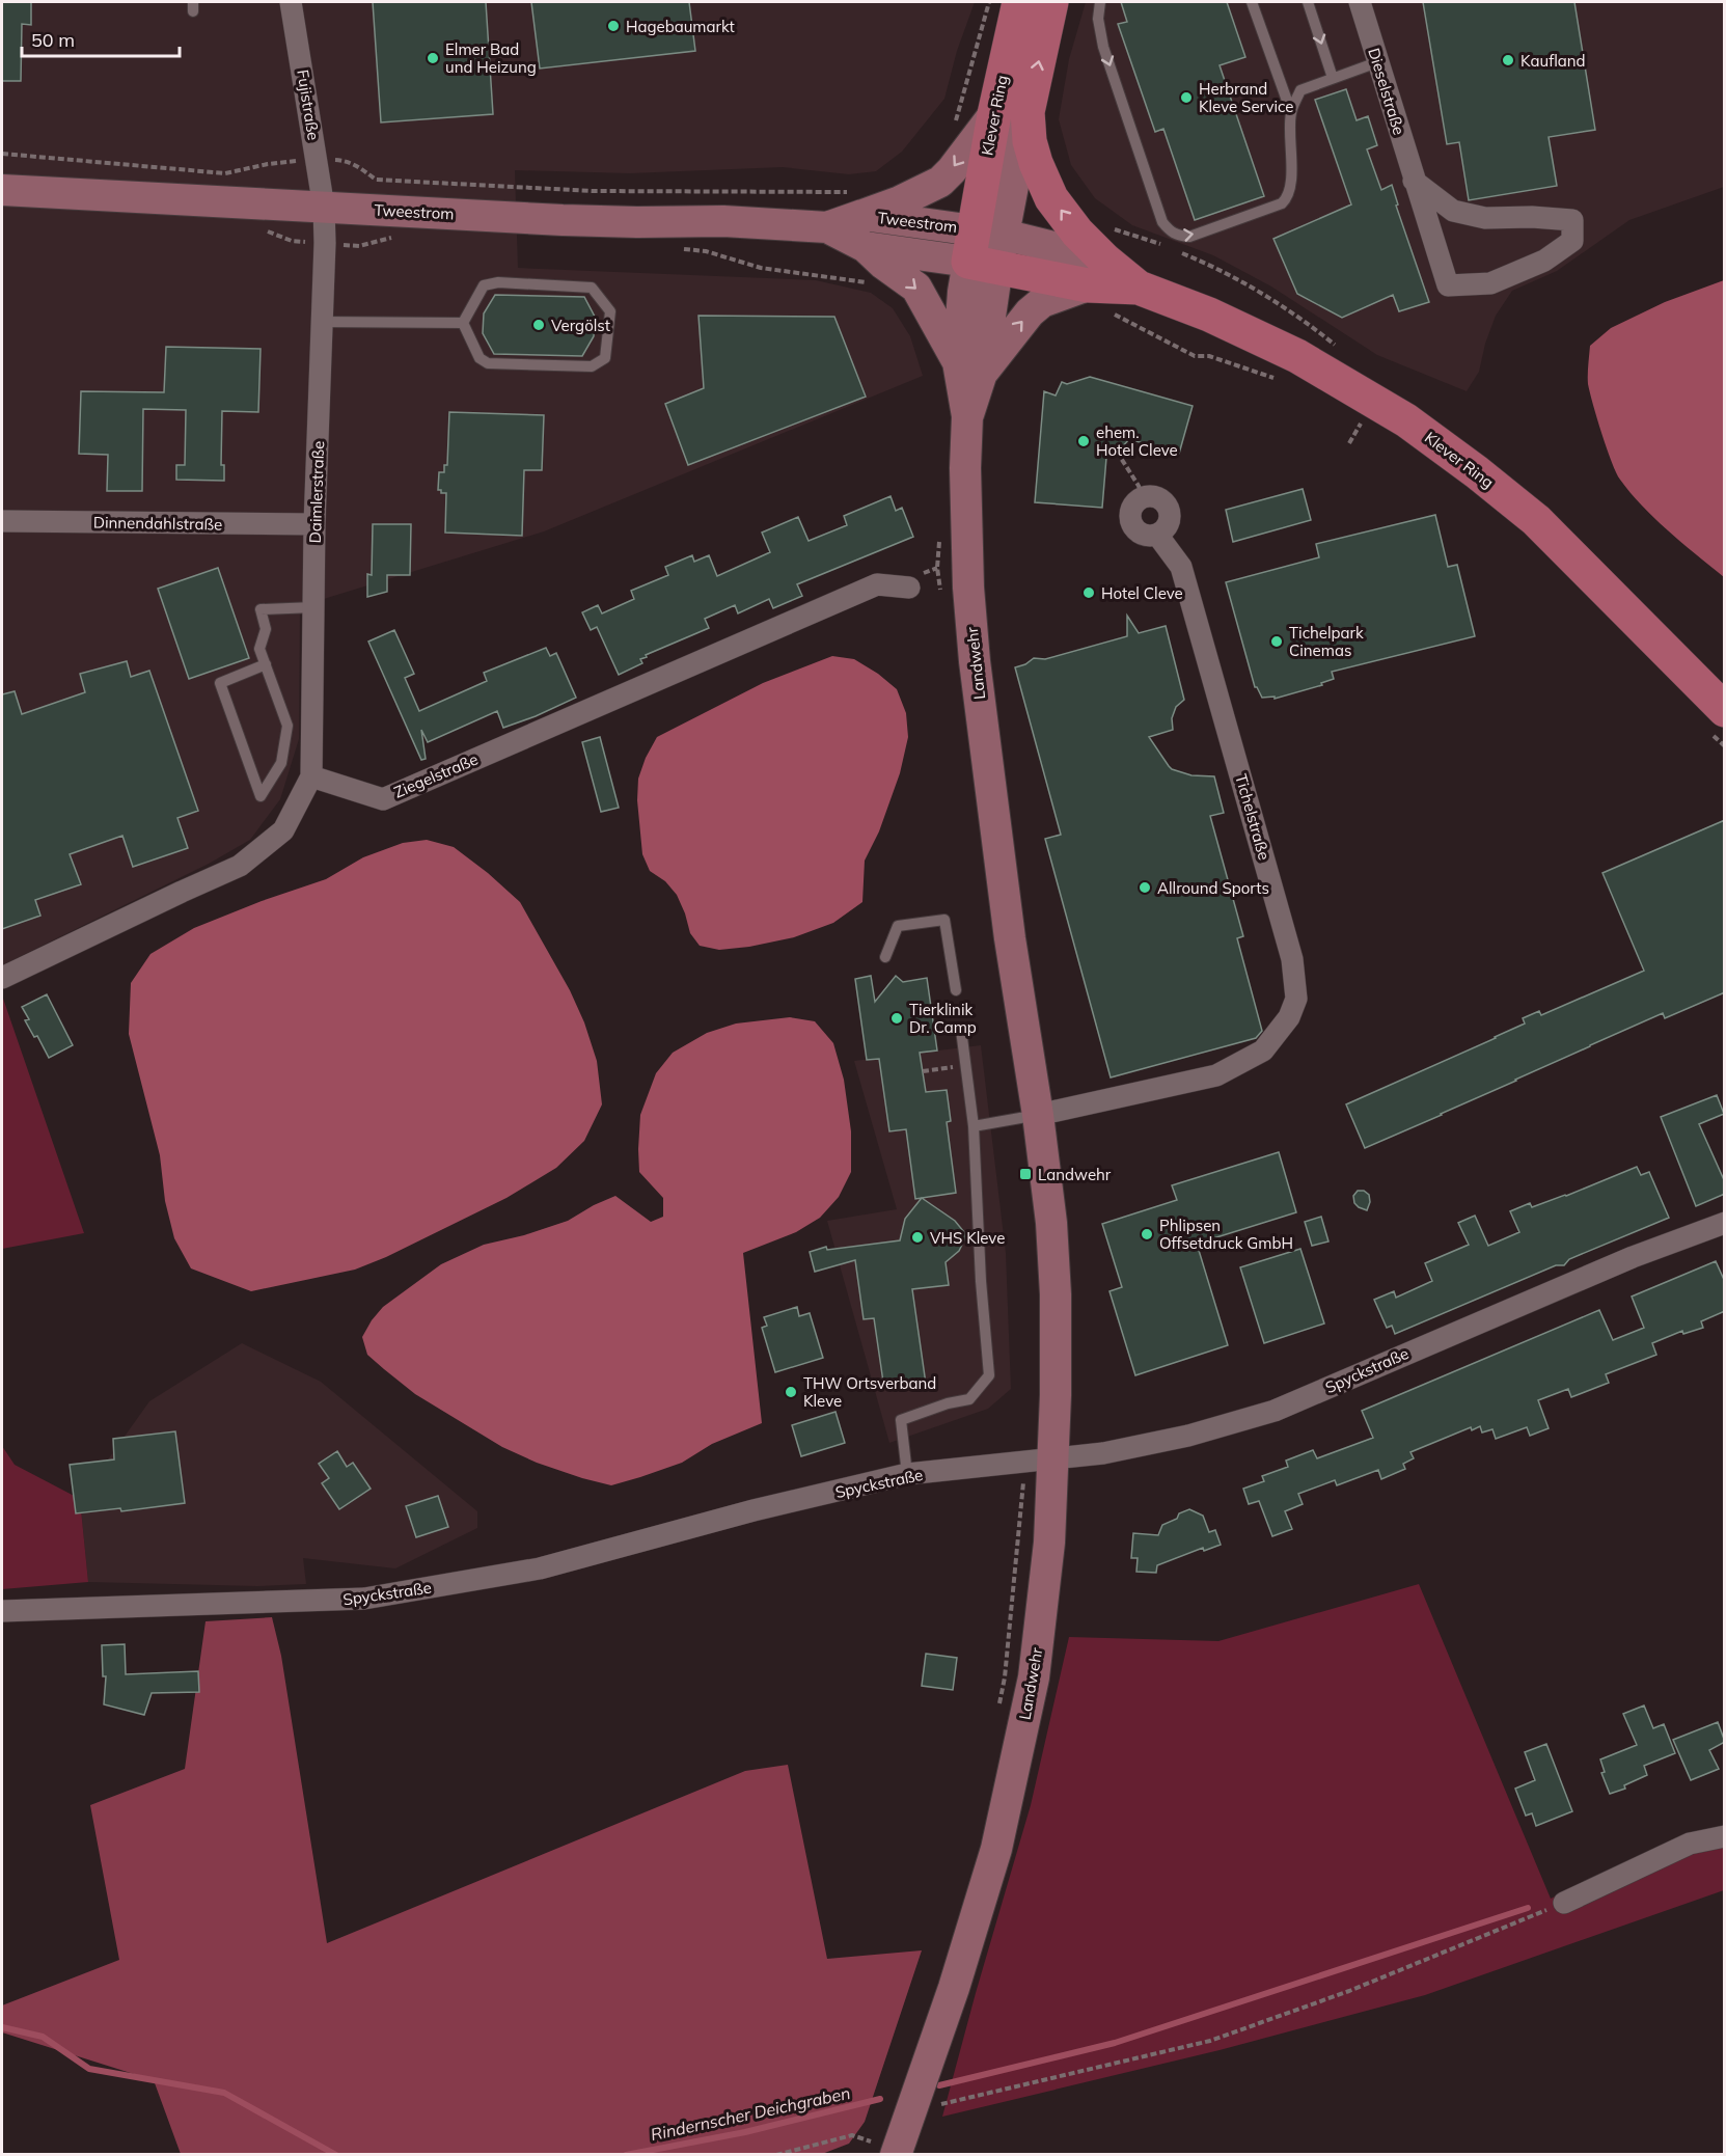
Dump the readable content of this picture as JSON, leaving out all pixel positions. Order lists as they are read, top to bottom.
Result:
{
  "streets": {
    "main road": ["Klever Ring", "Tweestrom", "Landwehr"],
    "street": [
      "Dieselstraße",
      "Fujistraße",
      "Daimlerstraße",
      "Dinnendahlstraße",
      "Ziegelstraße",
      "Tichelstraße",
      "Spyckstraße"
    ]
  },
  "crossings": [
    ["Fujistraße", "Tweestrom"],
    ["Fujistraße", "Daimlerstraße"],
    ["Klever Ring", "Tweestrom"],
    ["Klever Ring", "Landwehr"],
    ["Tweestrom", "Daimlerstraße"],
    ["Tweestrom", "Landwehr"],
    ["Daimlerstraße", "Dinnendahlstraße"],
    ["Daimlerstraße", "Ziegelstraße"],
    ["Landwehr", "Tichelstraße"],
    ["Landwehr", "Spyckstraße"]
  ],
  "water": ["Rindernscher Deichgraben"],
  "places": {
    "other": [
      "Hagebaumarkt",
      "Elmer Bad und Heizung",
      "Kaufland",
      "Herbrand Kleve Service",
      "Vergölst",
      "ehem. Hotel Cleve",
      "Hotel Cleve",
      "Tichelpark Cinemas",
      "Allround Sports",
      "Tierklinik Dr. Camp",
      "Phlipsen Offsetdruck GmbH",
      "VHS Kleve",
      "THW Ortsverband Kleve"
    ],
    "transit": ["Landwehr"]
  },
  "scale_bar": "50 m"
}
